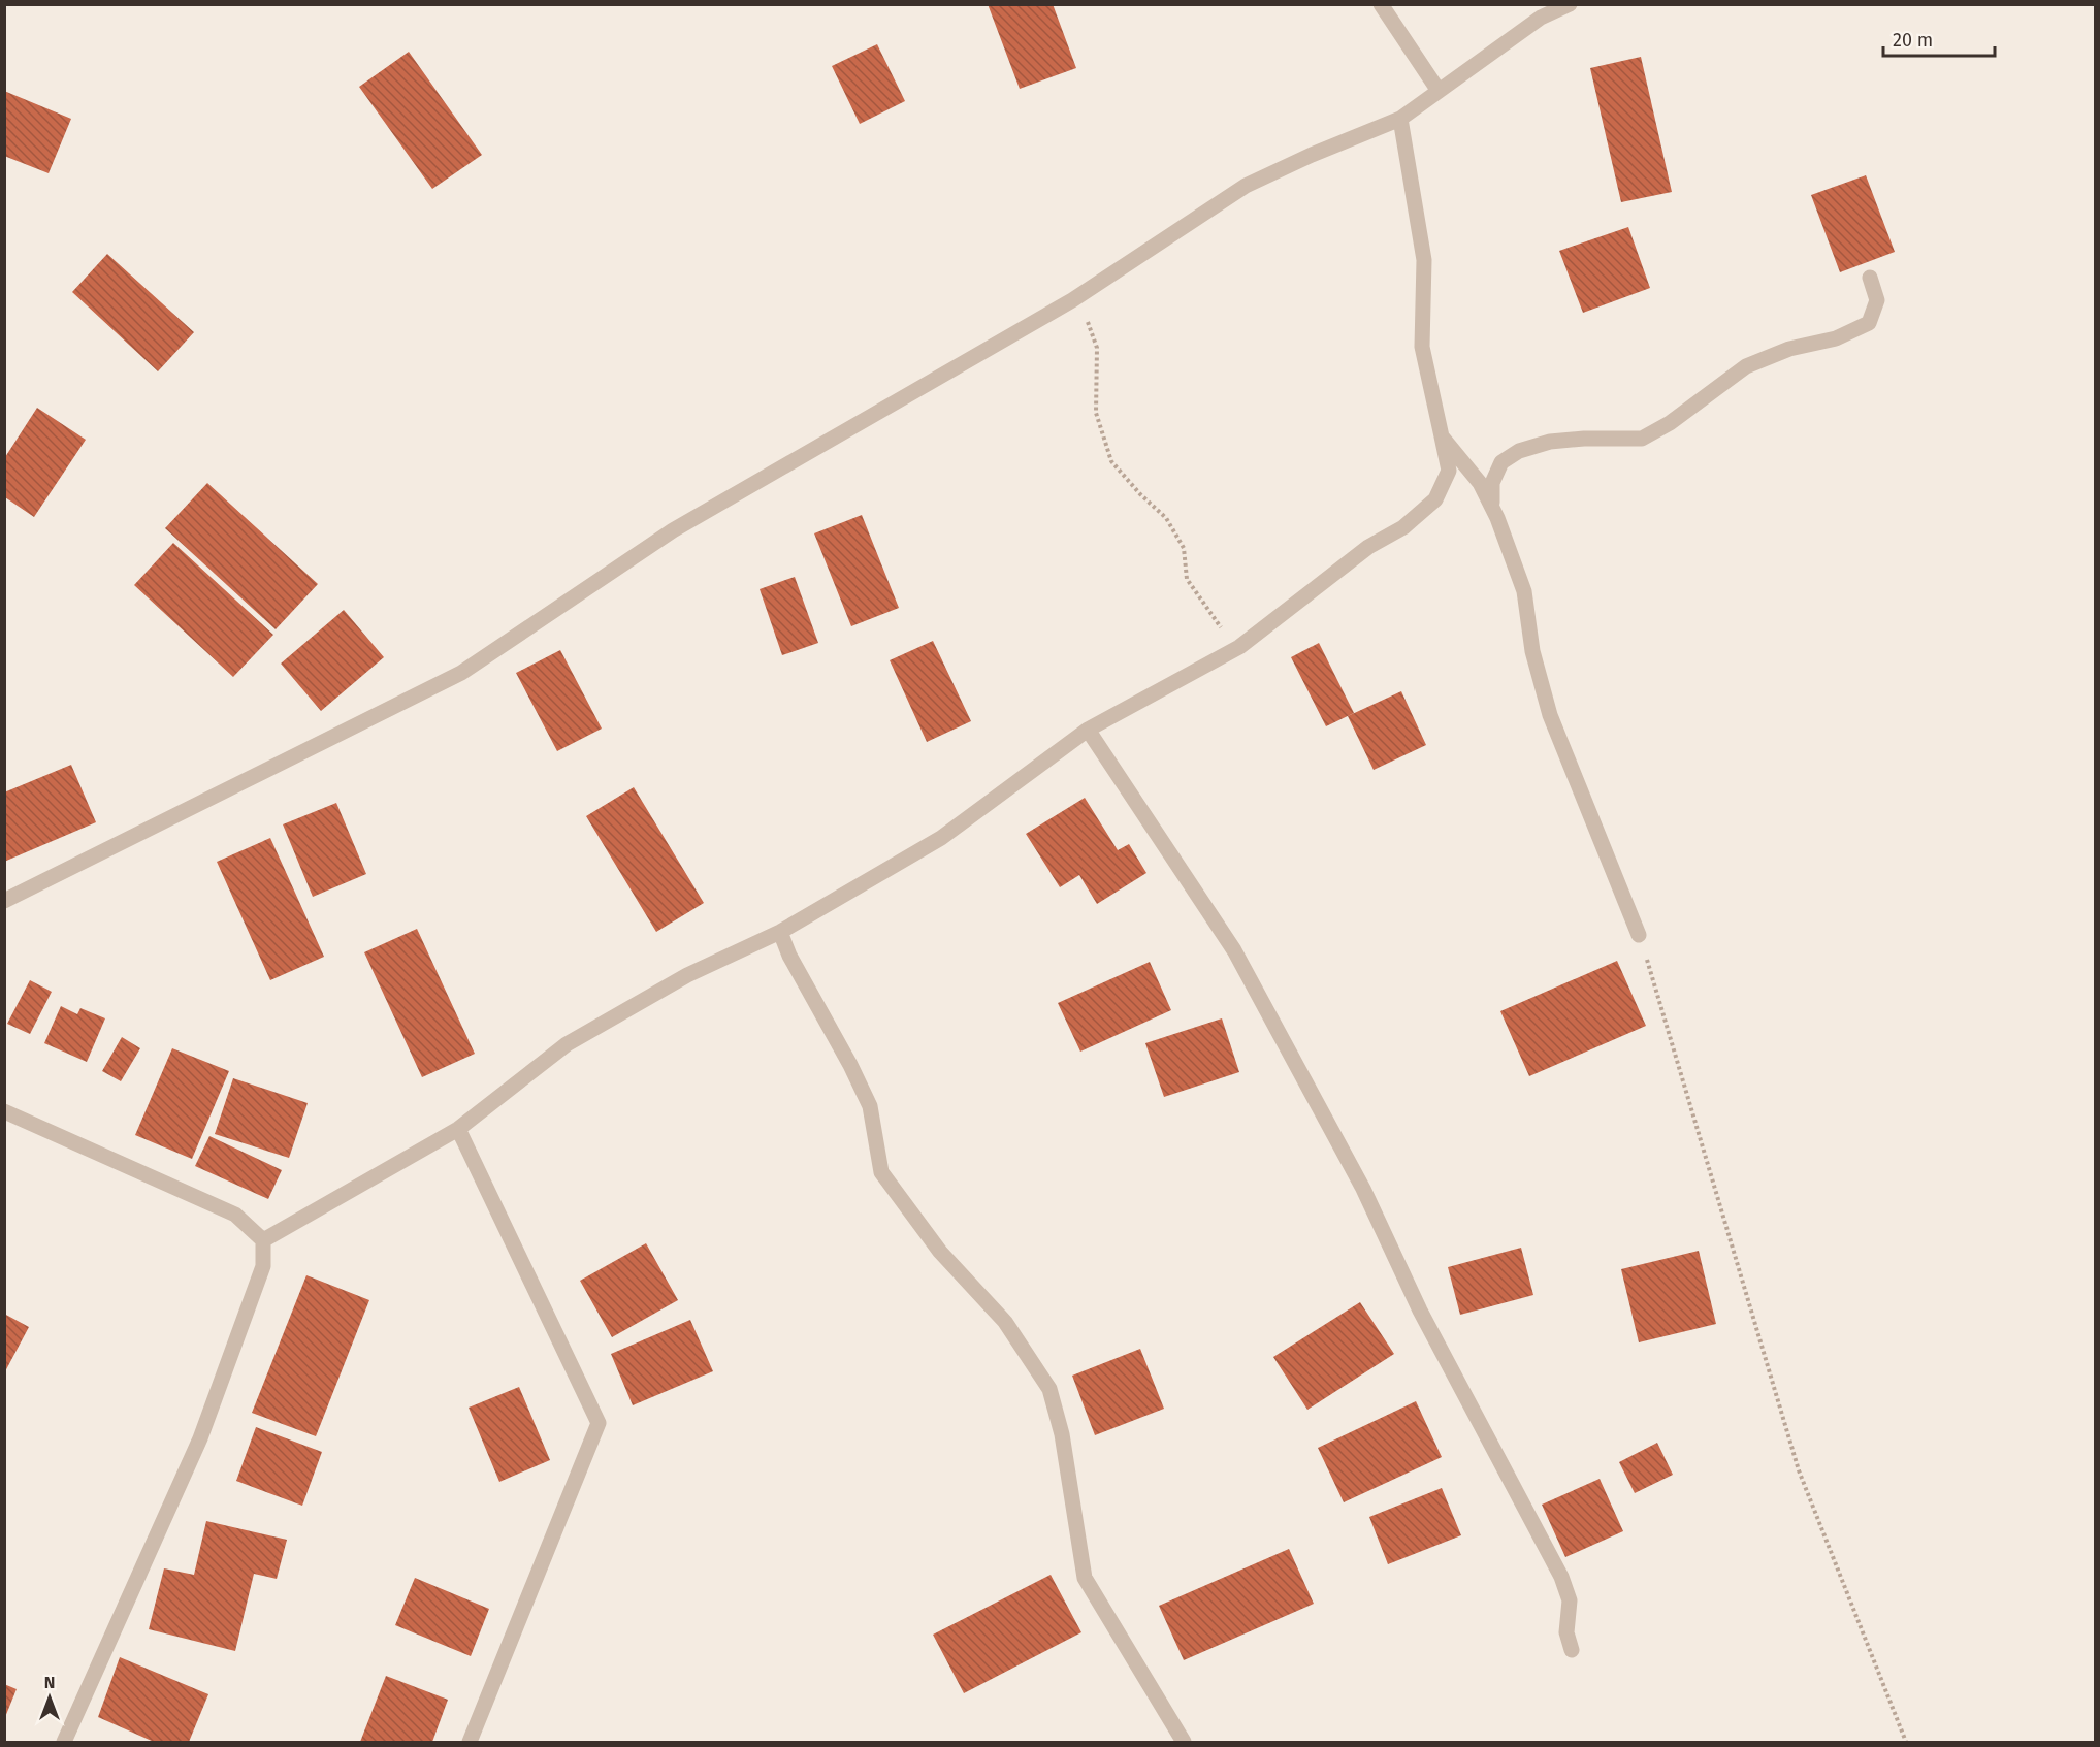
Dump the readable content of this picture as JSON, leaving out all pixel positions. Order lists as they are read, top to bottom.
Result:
{
  "scale_bar": "20 m",
  "north": "top"
}
